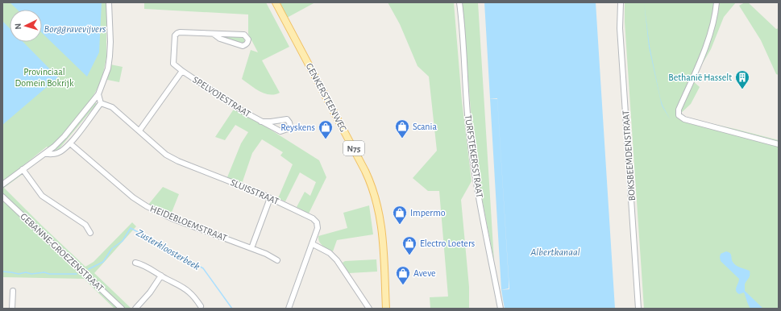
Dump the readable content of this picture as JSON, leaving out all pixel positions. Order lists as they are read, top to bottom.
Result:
{
  "streets": {
    "main road": ["GENKERSTEENWEG", "N75"],
    "street": [
      "SPELVOJESTRAAT",
      "BOKSBEEMDENSTRAAT",
      "TURFSTEKERSSTRAAT",
      "SLUISSTRAAT",
      "HEIDEBLOEMSTRAAT",
      "GEBANNE-GROEZENSTRAAT"
    ]
  },
  "crossings": [
    ["SPELVOJESTRAAT", "SLUISSTRAAT"]
  ],
  "water": ["Borggravevijvers", "Zusterkloosterbeek", "Albertkanaal"],
  "parks": ["Provinciaal Domein Bokrijk"],
  "places": {
    "building": ["Bethanië Hasselt"],
    "shop": [
      "Scania",
      "Reyskens",
      "Impermo",
      "Electro Loeters",
      "Aveve"
    ]
  },
  "north": "left"
}
